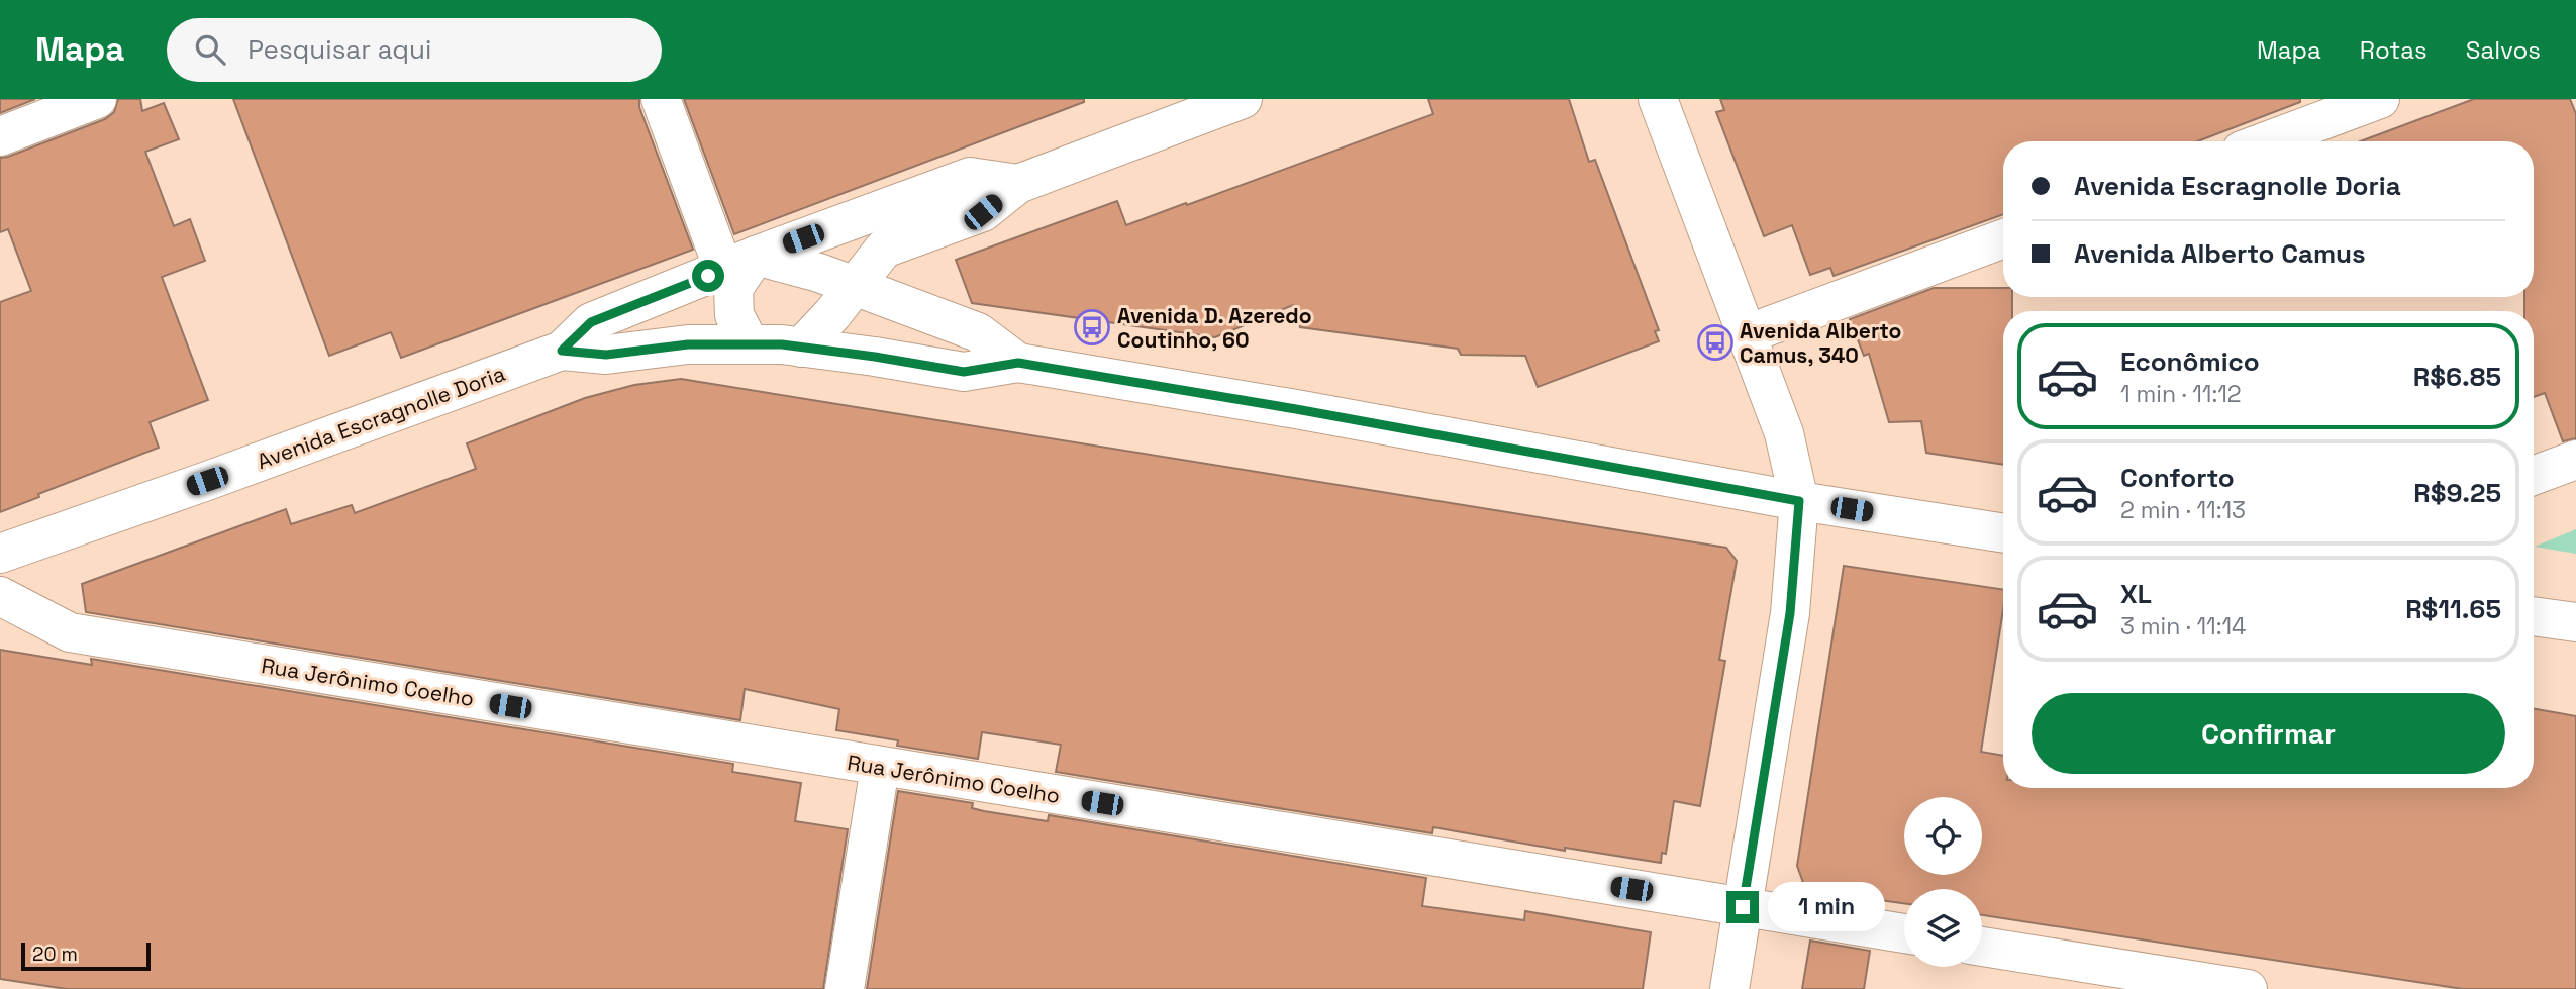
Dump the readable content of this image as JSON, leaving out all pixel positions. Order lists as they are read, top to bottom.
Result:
{
  "streets": {
    "street": ["Avenida Escragnolle Doria", "Rua Jerônimo Coelho"]
  },
  "places": {
    "bus stop": ["Avenida D. Azeredo Coutinho, 60", "Avenida Alberto Camus, 340"]
  },
  "scale_bar": "20 m",
  "page": {
    "header": "Mapa",
    "search": "Pesquisar aqui",
    "nav": ["Mapa", "Rotas", "Salvos"],
    "banner": ["Avenida Escragnolle Doria", "Avenida Alberto Camus"],
    "list": [
      {
        "name": "Econômico",
        "note": "1 min · 11:12",
        "value": "R$6.85"
      },
      {
        "name": "Conforto",
        "note": "2 min · 11:13",
        "value": "R$9.25"
      },
      {
        "name": "XL",
        "note": "3 min · 11:14",
        "value": "R$11.65"
      }
    ],
    "buttons": "Confirmar",
    "bubble": "1 min",
    "scale": "20 m"
  }
}
